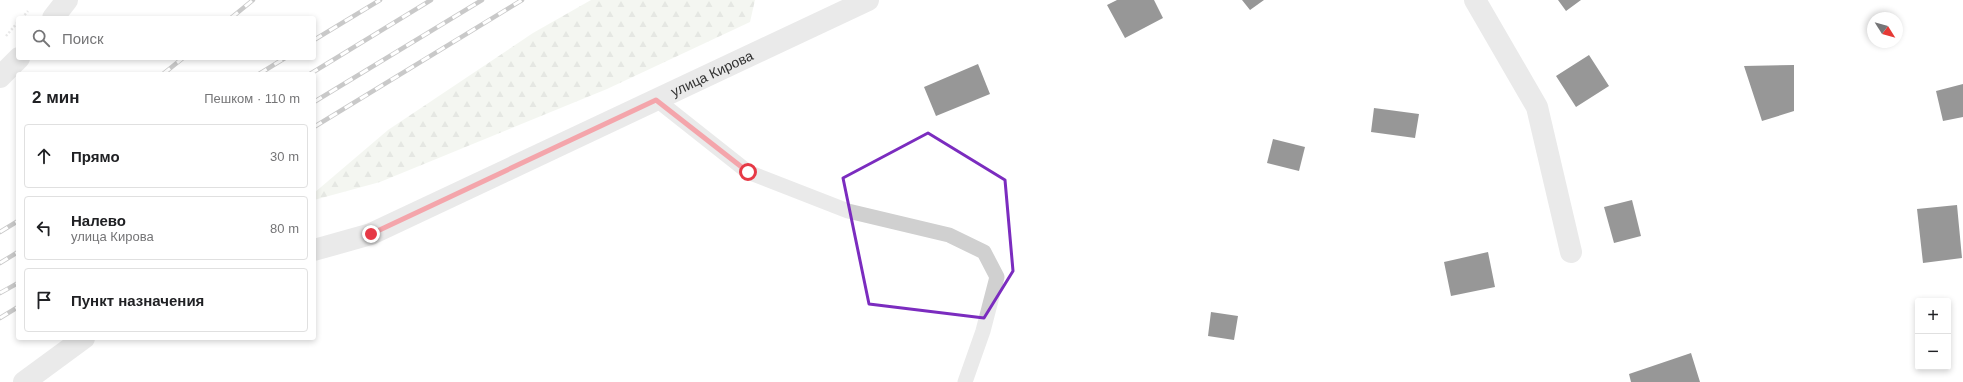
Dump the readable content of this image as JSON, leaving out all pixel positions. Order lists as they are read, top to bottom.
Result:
{
  "streets": {
    "street": ["улица Кирова"]
  },
  "north": "bottom right",
  "page": {
    "search": "Поиск",
    "heading": ["2 мин", "Пешком · 110 m"],
    "list": [
      ["Прямо", "30 m"],
      ["Налево", "улица Кирова", "80 m"],
      "Пункт назначения"
    ],
    "map_buttons": ["+", "−"]
  }
}
